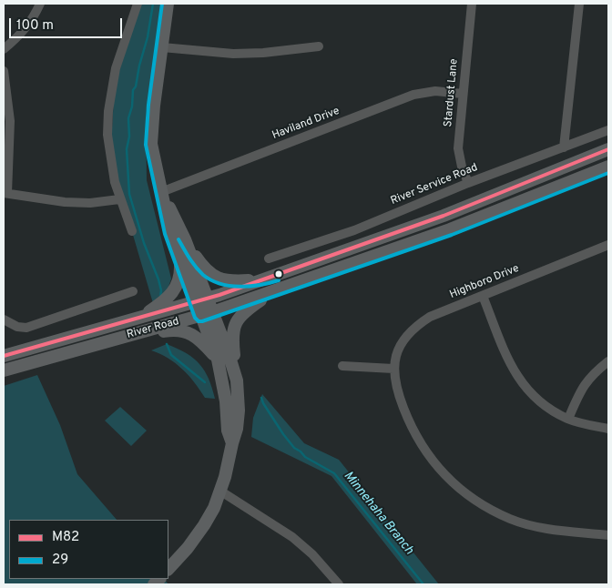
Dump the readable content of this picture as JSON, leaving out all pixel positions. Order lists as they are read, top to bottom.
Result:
{
  "streets": {
    "main road": ["River Road"],
    "street": [
      "Stardust Lane",
      "Haviland Drive",
      "River Service Road",
      "Highboro Drive"
    ]
  },
  "crossings": [
    ["Stardust Lane", "Haviland Drive"],
    ["Stardust Lane", "River Service Road"]
  ],
  "water": ["Minnehaha Branch"],
  "lines": ["transit line 29", "transit line M82"],
  "legend": ["M82", "29"],
  "scale_bar": "100 m"
}
